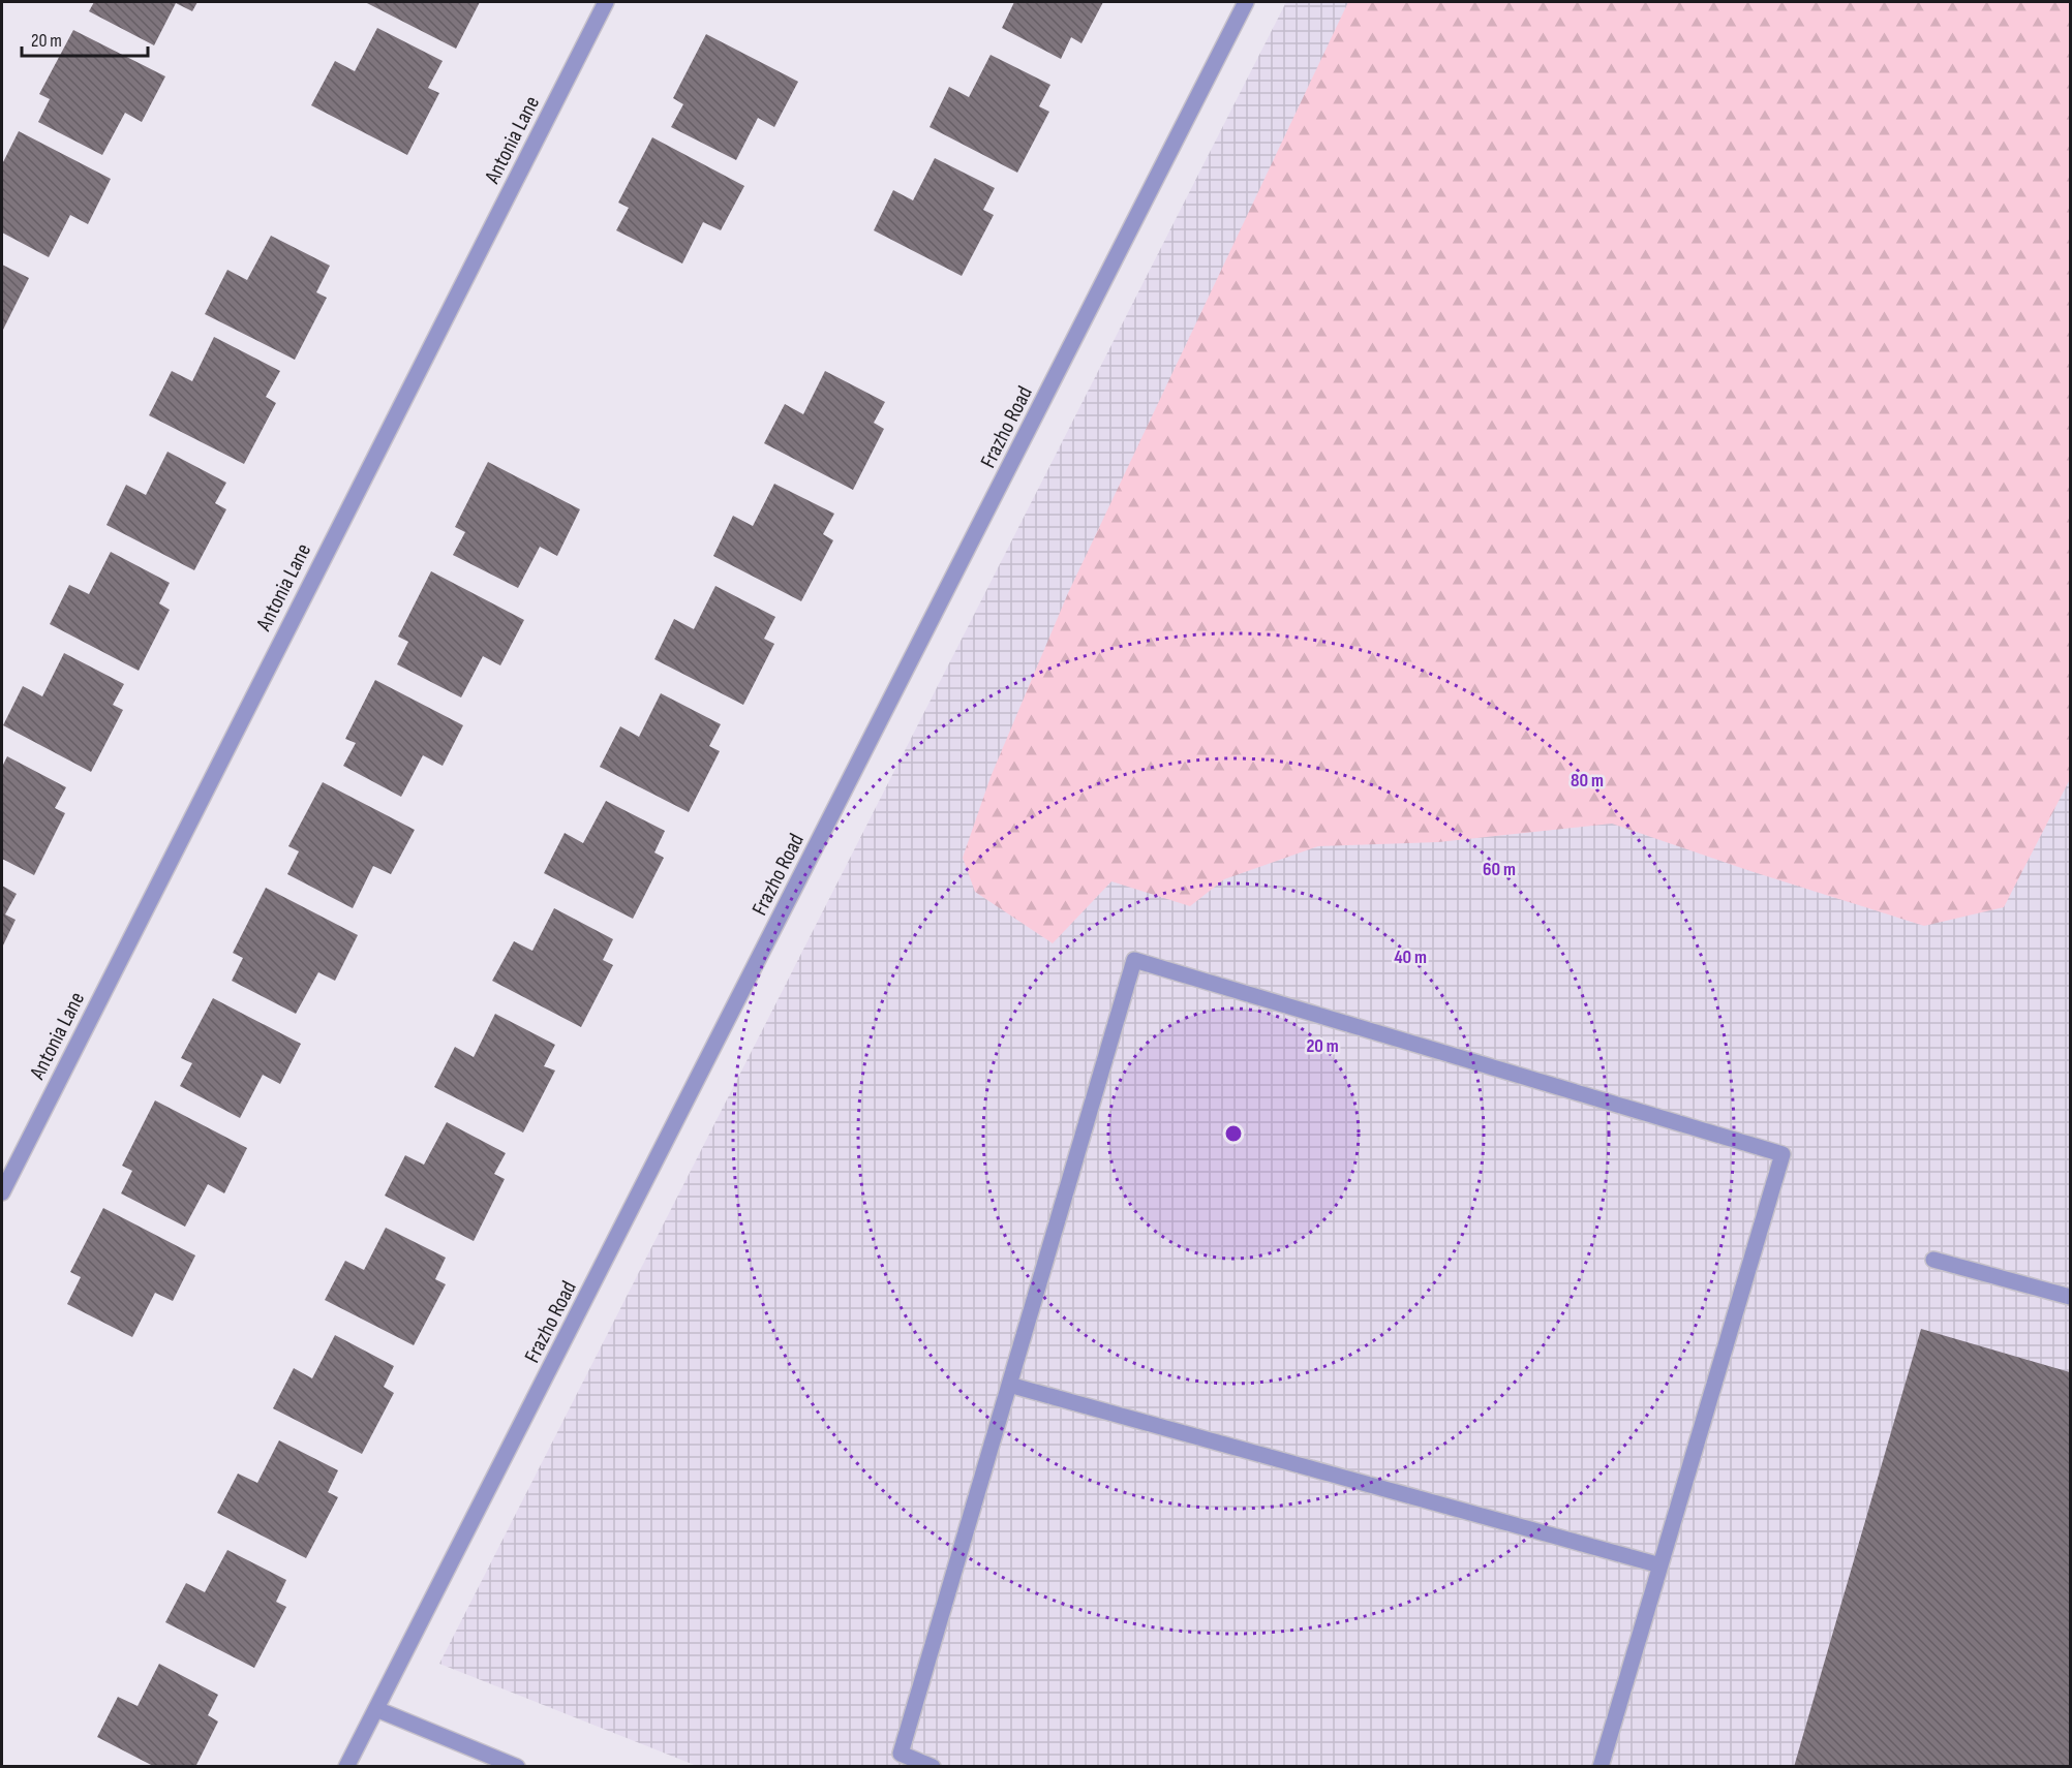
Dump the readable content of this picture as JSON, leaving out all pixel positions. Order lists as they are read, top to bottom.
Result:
{
  "streets": {
    "street": ["Antonia Lane", "Frazho Road"]
  },
  "scale_bar": "20 m",
  "rings": [
    "80 m",
    "60 m",
    "40 m",
    "20 m"
  ]
}
